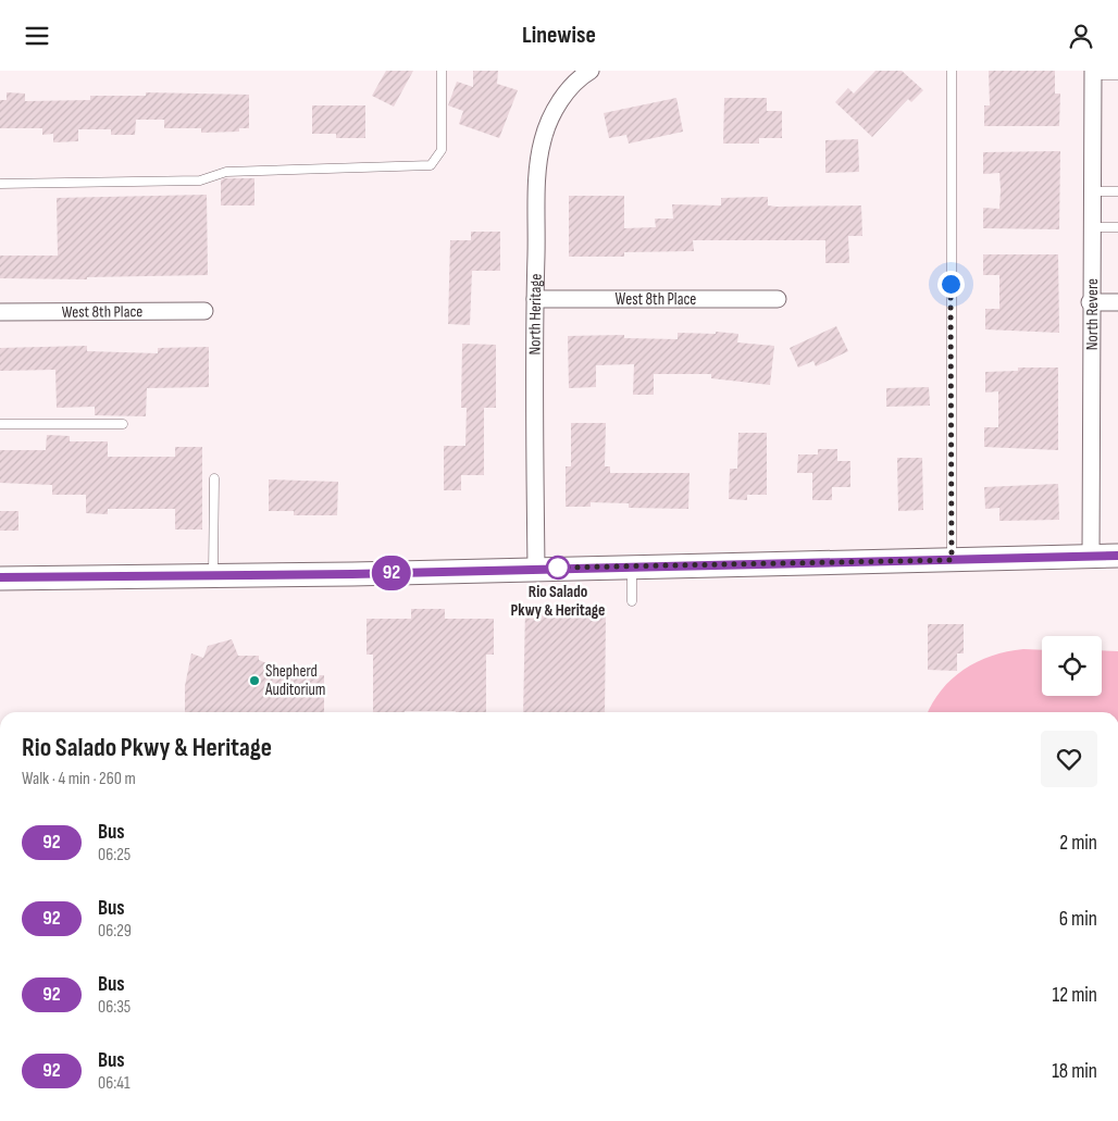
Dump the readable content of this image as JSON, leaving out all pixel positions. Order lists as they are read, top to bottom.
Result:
{
  "streets": {
    "street": ["West 8th Place", "North Revere", "North Heritage"]
  },
  "crossings": [
    ["West 8th Place", "North Heritage"]
  ],
  "places": ["Rio Salado Pkwy & Heritage", "Shepherd Auditorium"],
  "lines": ["bus line 92"],
  "page": {
    "header": "Linewise",
    "on_map": "92",
    "heading": ["Rio Salado Pkwy & Heritage", "Walk · 4 min · 260 m"],
    "list": [
      {
        "mark": "92",
        "name": "Bus",
        "note": "06:25",
        "value": "2 min"
      },
      {
        "mark": "92",
        "name": "Bus",
        "note": "06:29",
        "value": "6 min"
      },
      {
        "mark": "92",
        "name": "Bus",
        "note": "06:35",
        "value": "12 min"
      },
      {
        "mark": "92",
        "name": "Bus",
        "note": "06:41",
        "value": "18 min"
      }
    ]
  }
}
